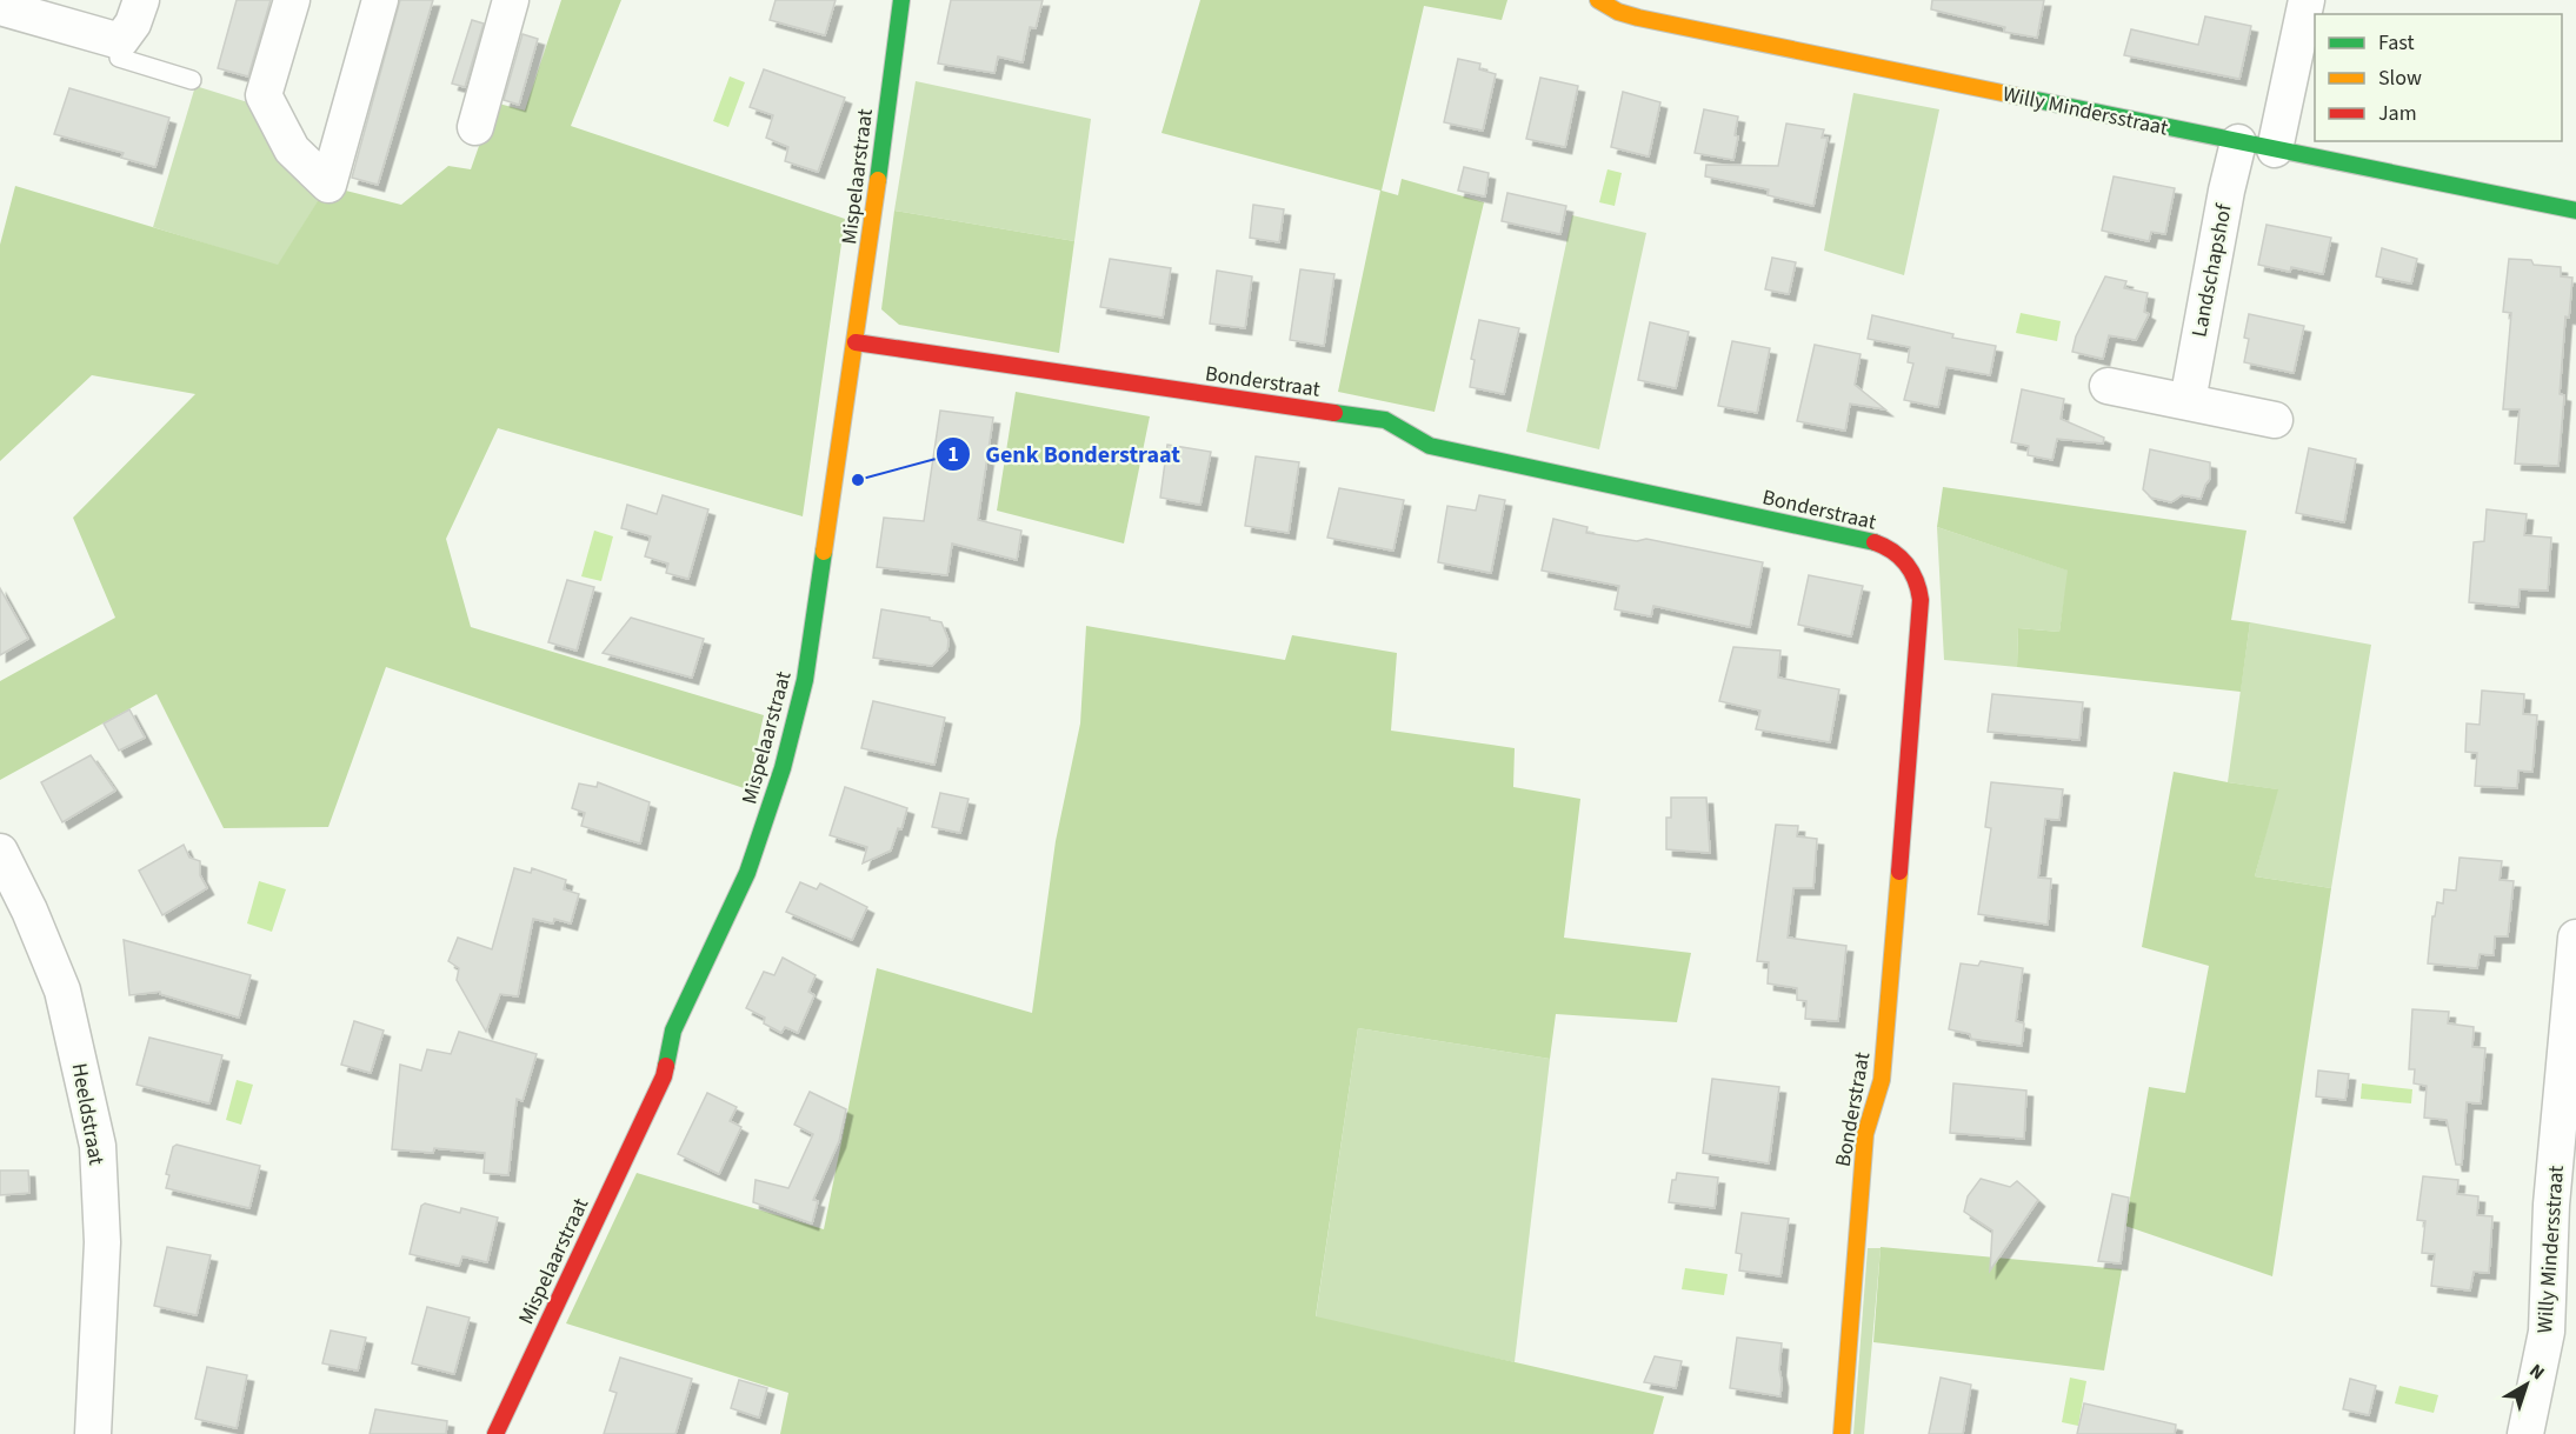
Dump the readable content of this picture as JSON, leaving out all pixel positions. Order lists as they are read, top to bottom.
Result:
{
  "streets": {
    "street": [
      "Willy Mindersstraat",
      "Mispelaarstraat",
      "Landschapshof",
      "Bonderstraat",
      "Heeldstraat"
    ]
  },
  "crossings": [
    ["Willy Mindersstraat", "Landschapshof"],
    ["Mispelaarstraat", "Bonderstraat"]
  ],
  "places": ["Genk Bonderstraat"],
  "legend": ["Fast", "Slow", "Jam"],
  "north": "top right"
}
